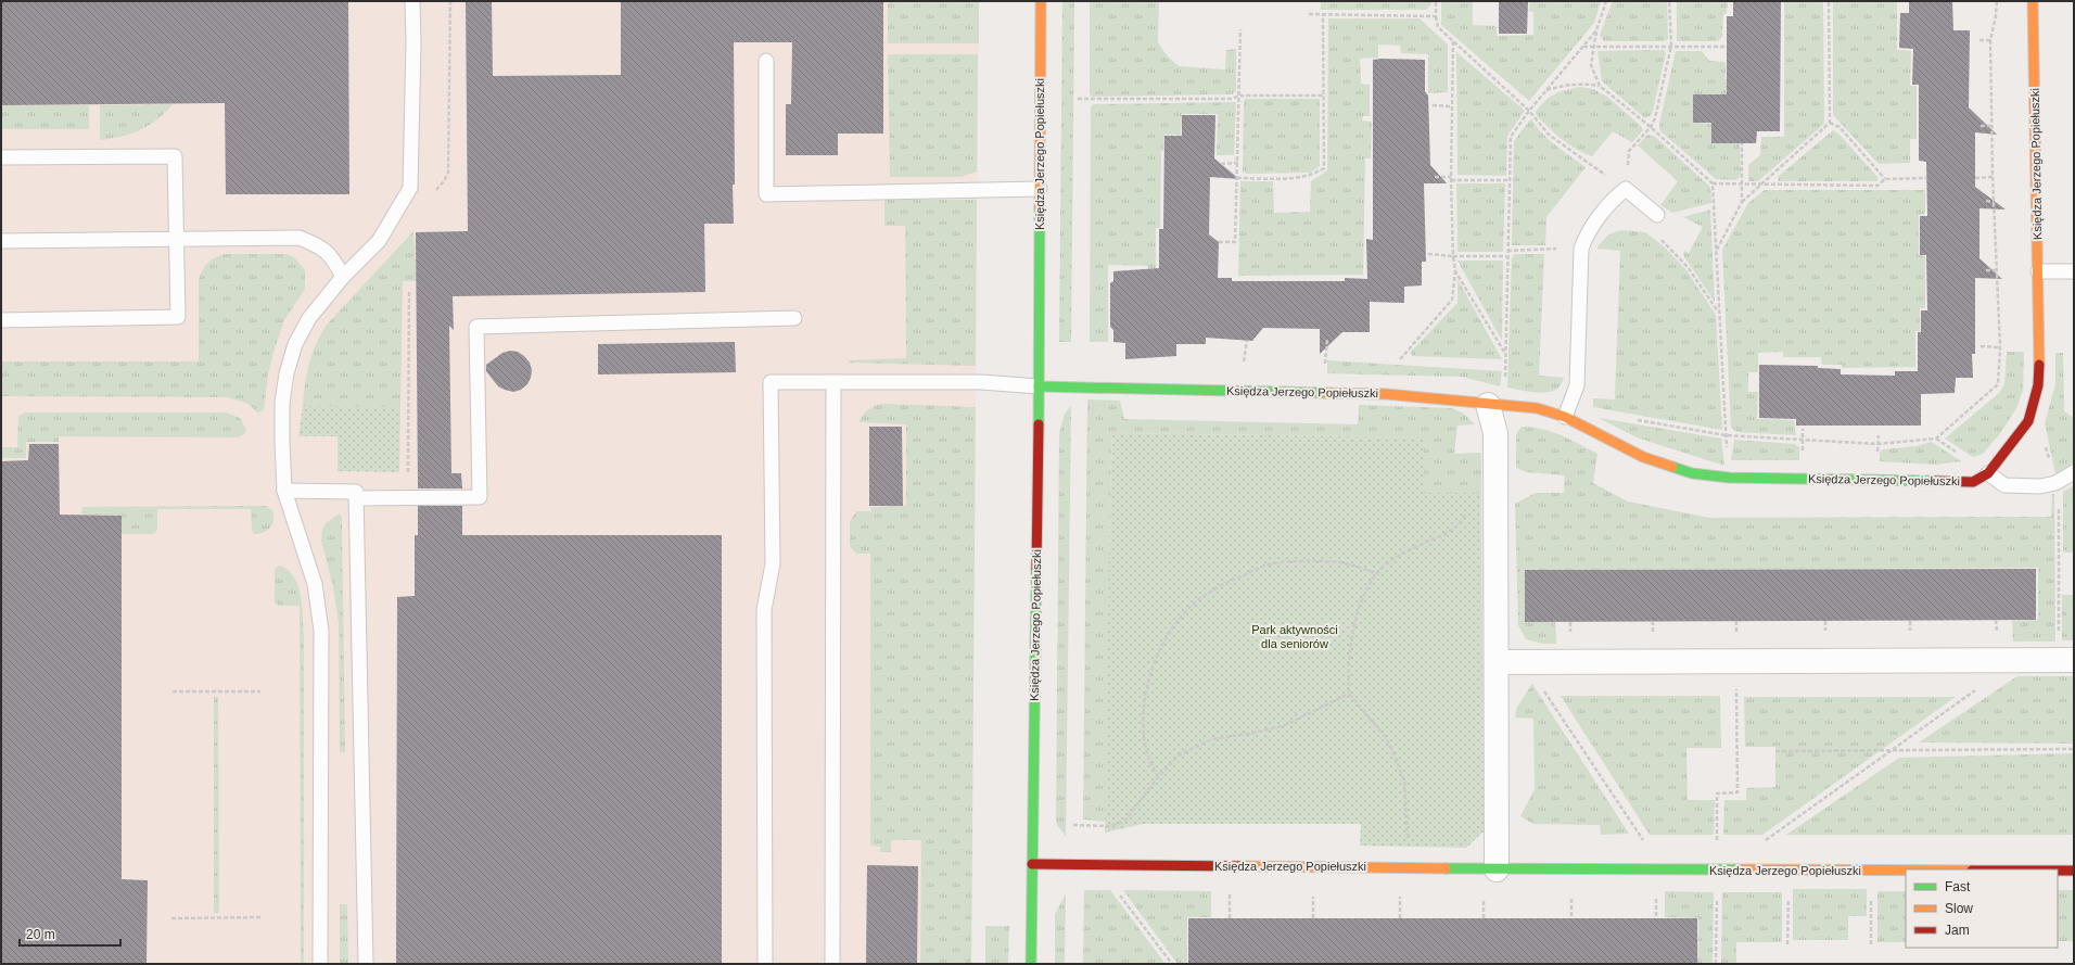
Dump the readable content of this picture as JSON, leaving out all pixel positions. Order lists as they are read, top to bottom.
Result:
{
  "streets": {
    "street": ["Księdza Jerzego Popiełuszki"]
  },
  "parks": ["Park aktywności dla seniorów"],
  "legend": ["Fast", "Slow", "Jam"],
  "scale_bar": "20 m"
}
